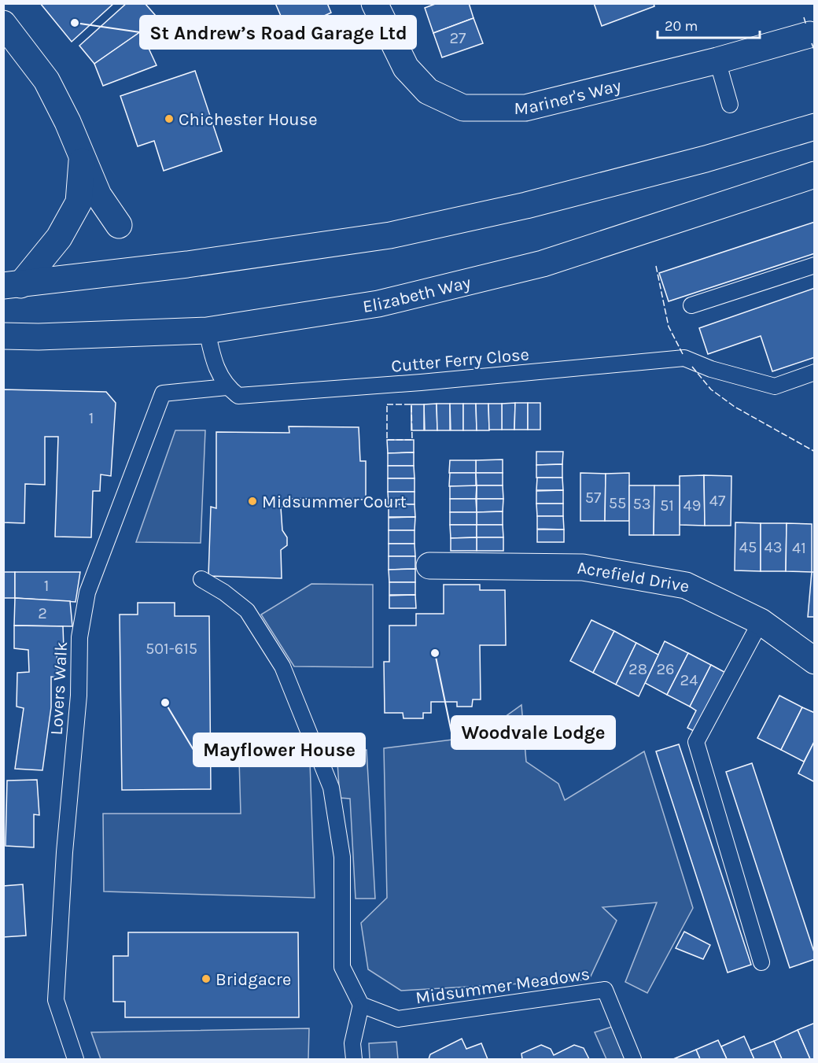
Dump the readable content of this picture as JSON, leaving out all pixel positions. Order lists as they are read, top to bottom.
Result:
{
  "streets": {
    "main road": ["Mariner's Way", "Elizabeth Way", "Acrefield Drive"],
    "lane": ["Cutter Ferry Close", "Lovers Walk", "Midsummer Meadows"]
  },
  "crossings": [
    ["Cutter Ferry Close", "Lovers Walk"]
  ],
  "places": [
    "St Andrew’s Road Garage Ltd",
    "Chichester House",
    "Midsummer Court",
    "Woodvale Lodge",
    "Mayflower House",
    "Bridgacre"
  ],
  "house_numbers": [
    "27",
    "1",
    "57",
    "47",
    "55",
    "53",
    "51",
    "49",
    "45",
    "43",
    "41",
    "1",
    "2",
    "501-615",
    "28",
    "26",
    "24"
  ],
  "scale_bar": "20 m"
}
